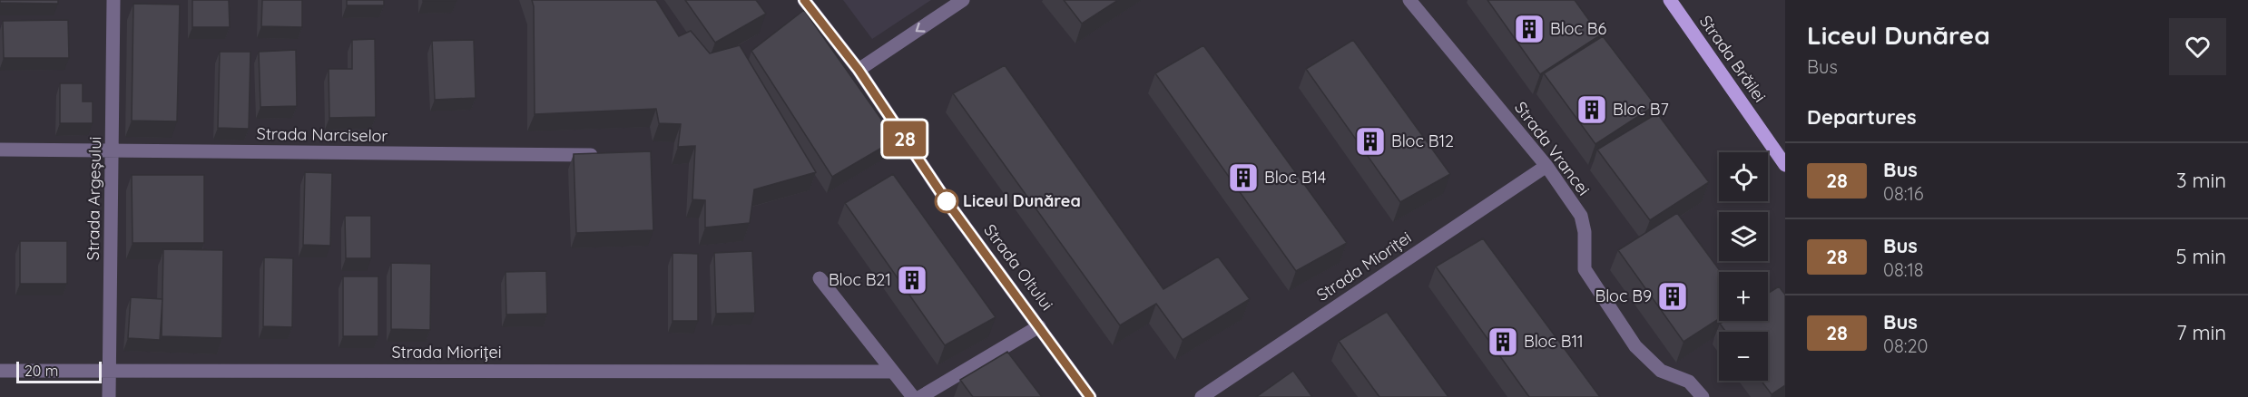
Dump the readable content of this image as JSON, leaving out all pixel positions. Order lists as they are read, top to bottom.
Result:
{
  "streets": {
    "main road": ["Strada Brăilei"],
    "street": [
      "Strada Narciselor",
      "Strada Vrancei",
      "Strada Argeșului",
      "Strada Mioriței",
      "Strada Oltului"
    ]
  },
  "crossings": [
    ["Strada Narciselor", "Strada Argeșului"],
    ["Strada Vrancei", "Strada Mioriței"],
    ["Strada Argeșului", "Strada Mioriței"]
  ],
  "places": {
    "building": [
      "Bloc B6",
      "Bloc B7",
      "Bloc B12",
      "Bloc B14",
      "Bloc B21",
      "Bloc B9",
      "Bloc B11"
    ],
    "other": ["Liceul Dunărea"]
  },
  "lines": ["bus line 28"],
  "scale_bar": "20 m",
  "page": {
    "on_map": "28",
    "heading": [
      ["Liceul Dunărea", "Bus"],
      "Departures"
    ],
    "list": [
      {
        "mark": "28",
        "name": "Bus",
        "note": "08:16",
        "value": "3 min"
      },
      {
        "mark": "28",
        "name": "Bus",
        "note": "08:18",
        "value": "5 min"
      },
      {
        "mark": "28",
        "name": "Bus",
        "note": "08:20",
        "value": "7 min"
      }
    ],
    "map_buttons": ["+", "−"],
    "scale": "20 m"
  }
}
